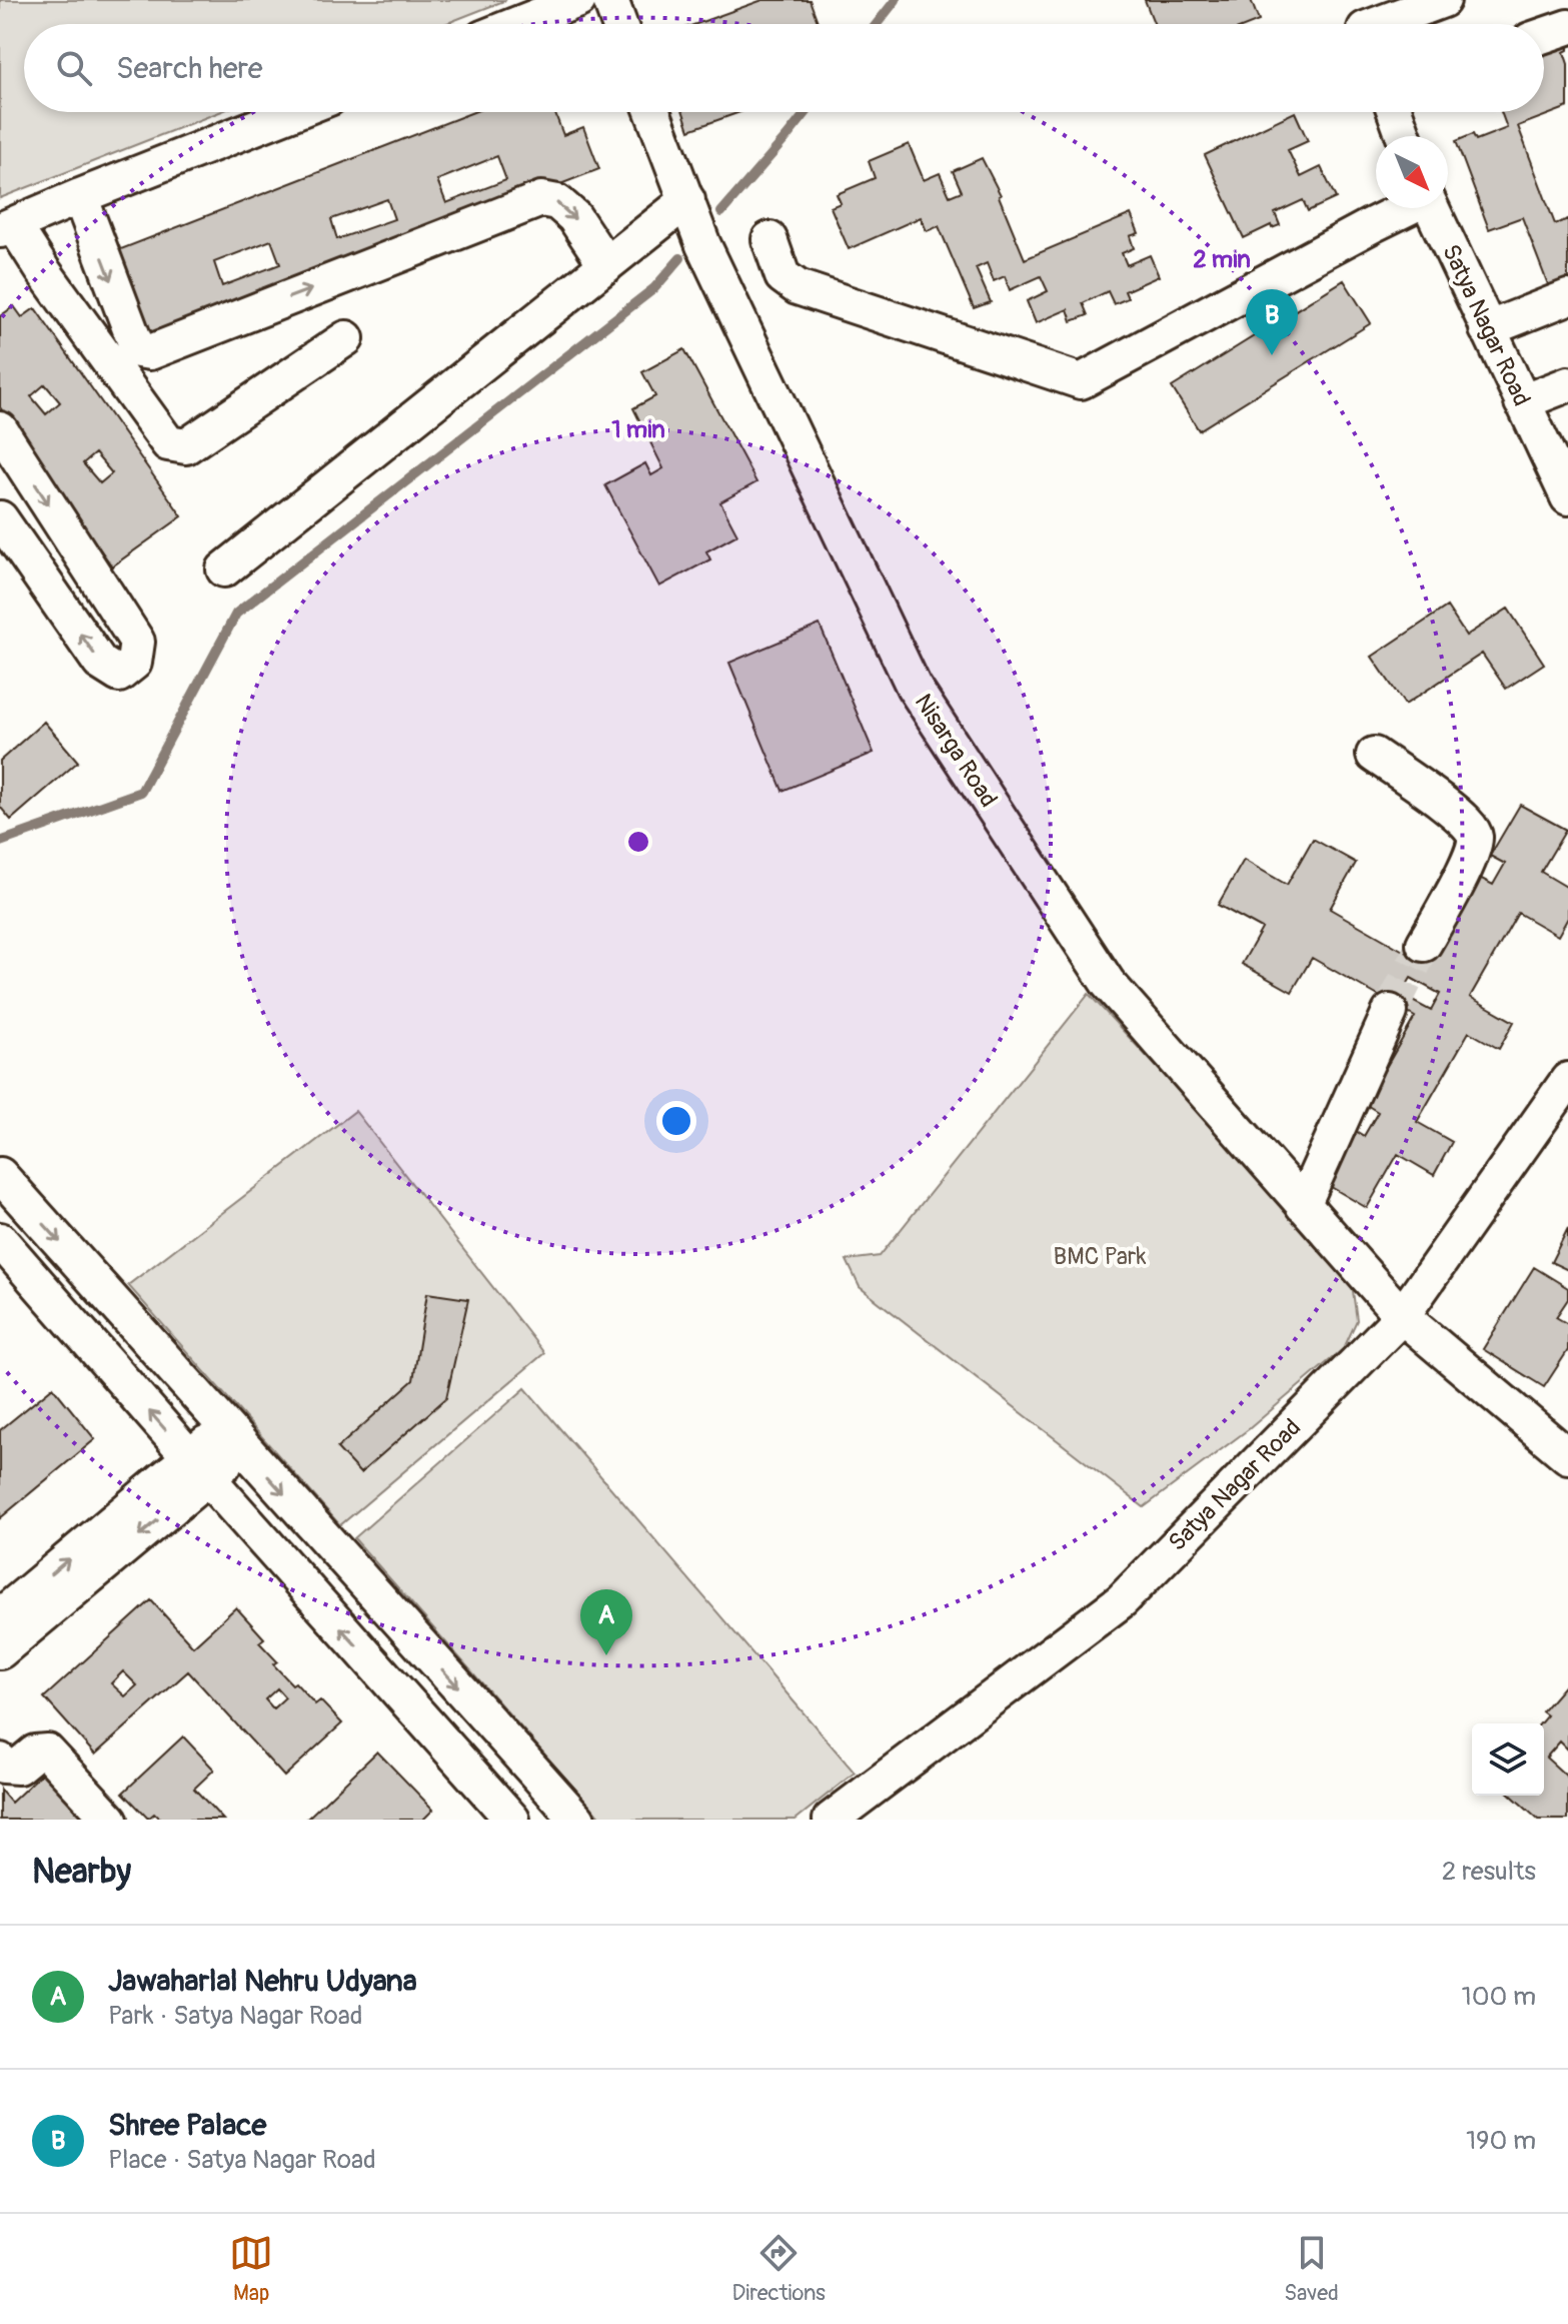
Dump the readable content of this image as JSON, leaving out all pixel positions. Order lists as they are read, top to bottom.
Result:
{
  "streets": {
    "street": ["Satya Nagar Road", "Nisarga Road"]
  },
  "crossings": [
    ["Satya Nagar Road", "Nisarga Road"]
  ],
  "parks": ["BMC Park"],
  "north": "bottom right",
  "page": {
    "search": "Search here",
    "pins": ["B", "A"],
    "heading": ["Nearby", "2 results"],
    "list": [
      {
        "mark": "A",
        "name": "Jawaharlal Nehru Udyana",
        "note": "Park · Satya Nagar Road",
        "value": "100 m"
      },
      {
        "mark": "B",
        "name": "Shree Palace",
        "note": "Place · Satya Nagar Road",
        "value": "190 m"
      }
    ],
    "nav": ["Map", "Directions", "Saved"]
  },
  "rings": ["2 min", "1 min"]
}
